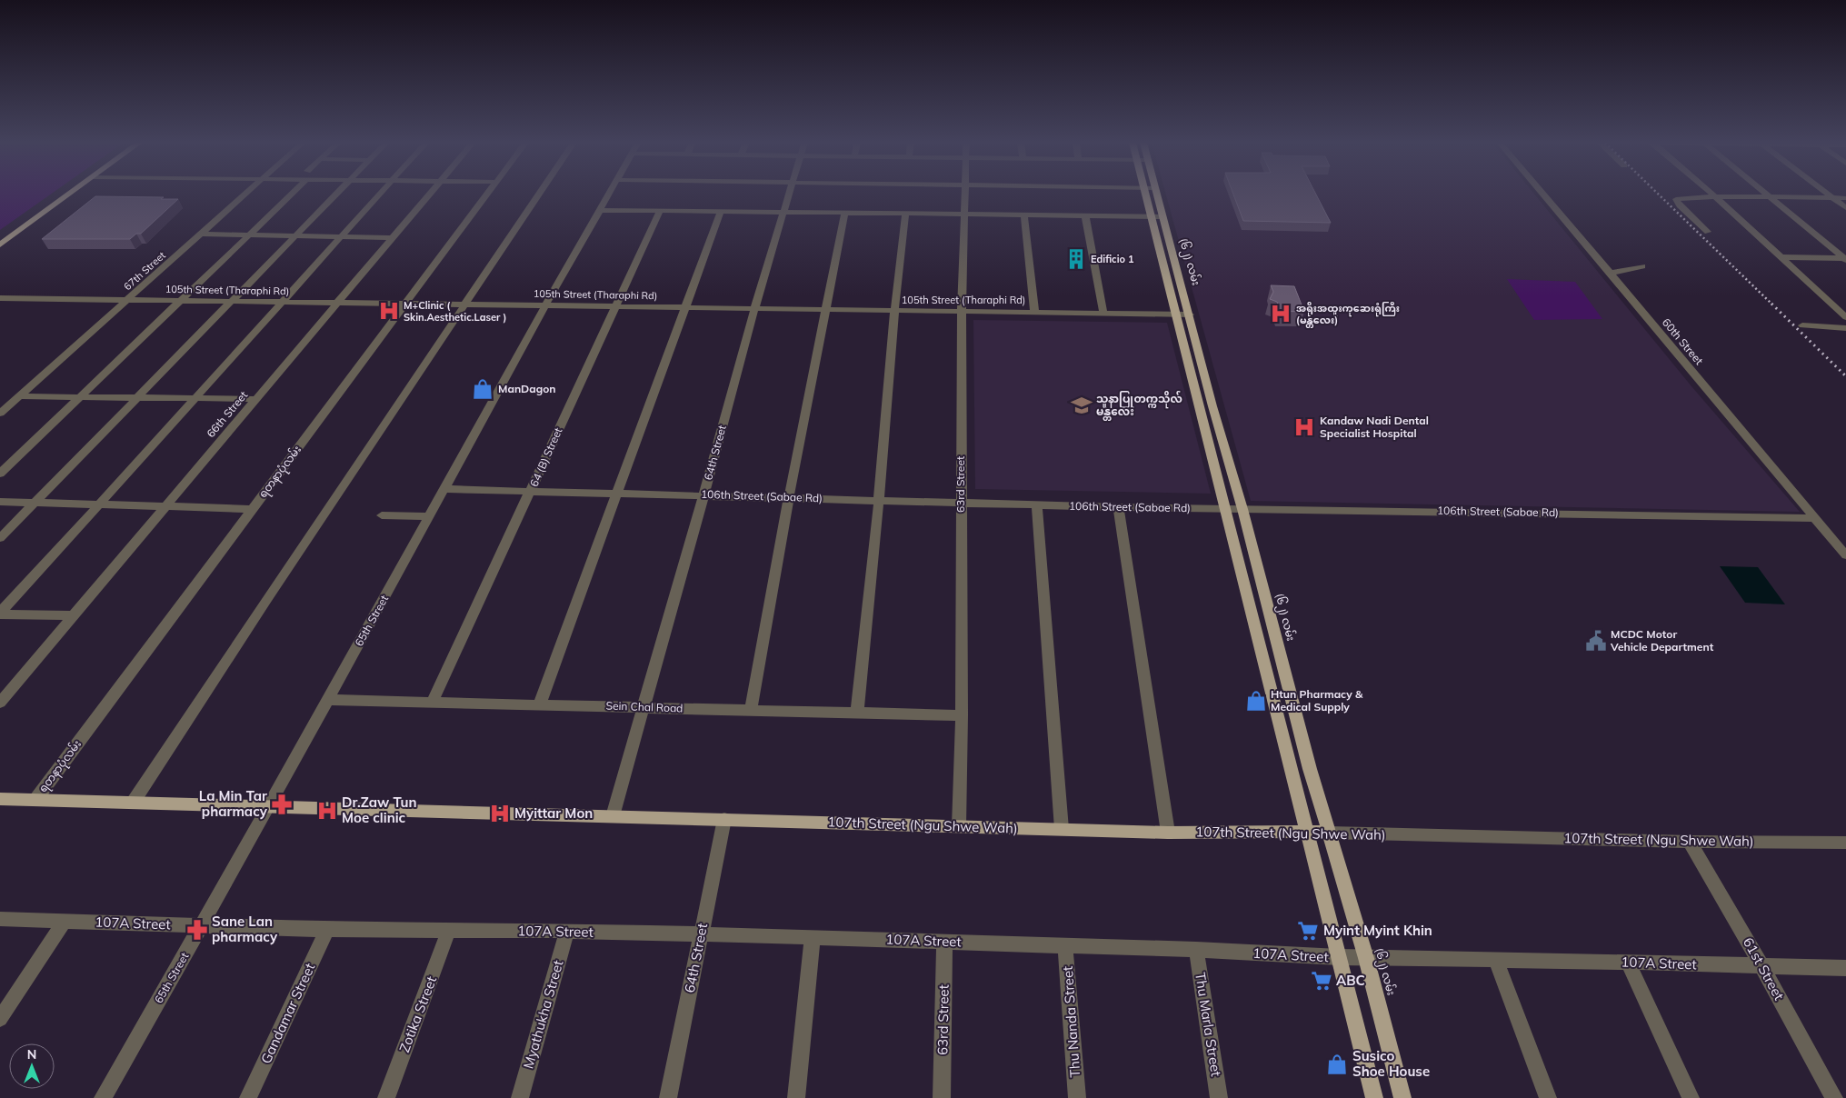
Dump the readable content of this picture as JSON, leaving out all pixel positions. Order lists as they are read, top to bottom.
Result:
{
  "streets": {
    "main road": ["(၆၂) လမ်း", "107th Street (Ngu Shwe Wah)"],
    "street": [
      "67th Street",
      "105th Street (Tharaphi Rd)",
      "60th Street",
      "66th Street",
      "64th Street",
      "64 (B) Street",
      "ရတနာပုံလမ်း",
      "63rd Street",
      "106th Street (Sabae Rd)",
      "65th Street",
      "Sein Chal Road",
      "107A Street",
      "61st Street",
      "Gandamar Street",
      "Zotika Street",
      "Myathukha Street",
      "Thu Nanda Street",
      "Thu Marla Street"
    ]
  },
  "crossings": [
    ["(၆၂) လမ်း", "105th Street (Tharaphi Rd)"],
    ["(၆၂) လမ်း", "106th Street (Sabae Rd)"],
    ["(၆၂) လမ်း", "107th Street (Ngu Shwe Wah)"],
    ["(၆၂) လမ်း", "107A Street"],
    ["67th Street", "105th Street (Tharaphi Rd)"],
    ["105th Street (Tharaphi Rd)", "66th Street"],
    ["105th Street (Tharaphi Rd)", "64th Street"],
    ["105th Street (Tharaphi Rd)", "64 (B) Street"],
    ["105th Street (Tharaphi Rd)", "ရတနာပုံလမ်း"],
    ["105th Street (Tharaphi Rd)", "63rd Street"],
    ["105th Street (Tharaphi Rd)", "65th Street"],
    ["60th Street", "106th Street (Sabae Rd)"],
    ["64th Street", "106th Street (Sabae Rd)"],
    ["64th Street", "Sein Chal Road"],
    ["64th Street", "107th Street (Ngu Shwe Wah)"],
    ["64th Street", "107A Street"],
    ["64 (B) Street", "106th Street (Sabae Rd)"],
    ["64 (B) Street", "Sein Chal Road"],
    ["ရတနာပုံလမ်း", "107th Street (Ngu Shwe Wah)"],
    ["63rd Street", "106th Street (Sabae Rd)"],
    ["63rd Street", "Sein Chal Road"],
    ["63rd Street", "107th Street (Ngu Shwe Wah)"],
    ["63rd Street", "107A Street"],
    ["106th Street (Sabae Rd)", "65th Street"],
    ["65th Street", "Sein Chal Road"],
    ["65th Street", "107th Street (Ngu Shwe Wah)"],
    ["65th Street", "107A Street"],
    ["107th Street (Ngu Shwe Wah)", "61st Street"],
    ["107A Street", "61st Street"],
    ["107A Street", "Gandamar Street"],
    ["107A Street", "Zotika Street"],
    ["107A Street", "Myathukha Street"],
    ["107A Street", "Thu Nanda Street"],
    ["107A Street", "Thu Marla Street"]
  ],
  "places": {
    "building": ["Edificio 1"],
    "hospital": [
      "M+Clinic ( Skin.Aesthetic.Laser )",
      "အရိုးအထူးကုဆေးရုံကြီး (မန္တလေး)",
      "Kandaw Nadi Dental Specialist Hospital",
      "Dr.Zaw Tun Moe clinic",
      "Myittar Mon"
    ],
    "shop": ["ManDagon", "Htun Pharmacy & Medical Supply", "Susico Shoe House"],
    "school or university": ["သူနာပြုတက္ကသိုလ် မန္တလေး"],
    "public building": ["MCDC Motor Vehicle Department"],
    "pharmacy": ["La Min Tar pharmacy", "Sane Lan pharmacy"],
    "supermarket": ["Myint Myint Khin", "ABC"]
  },
  "north": "top"
}
